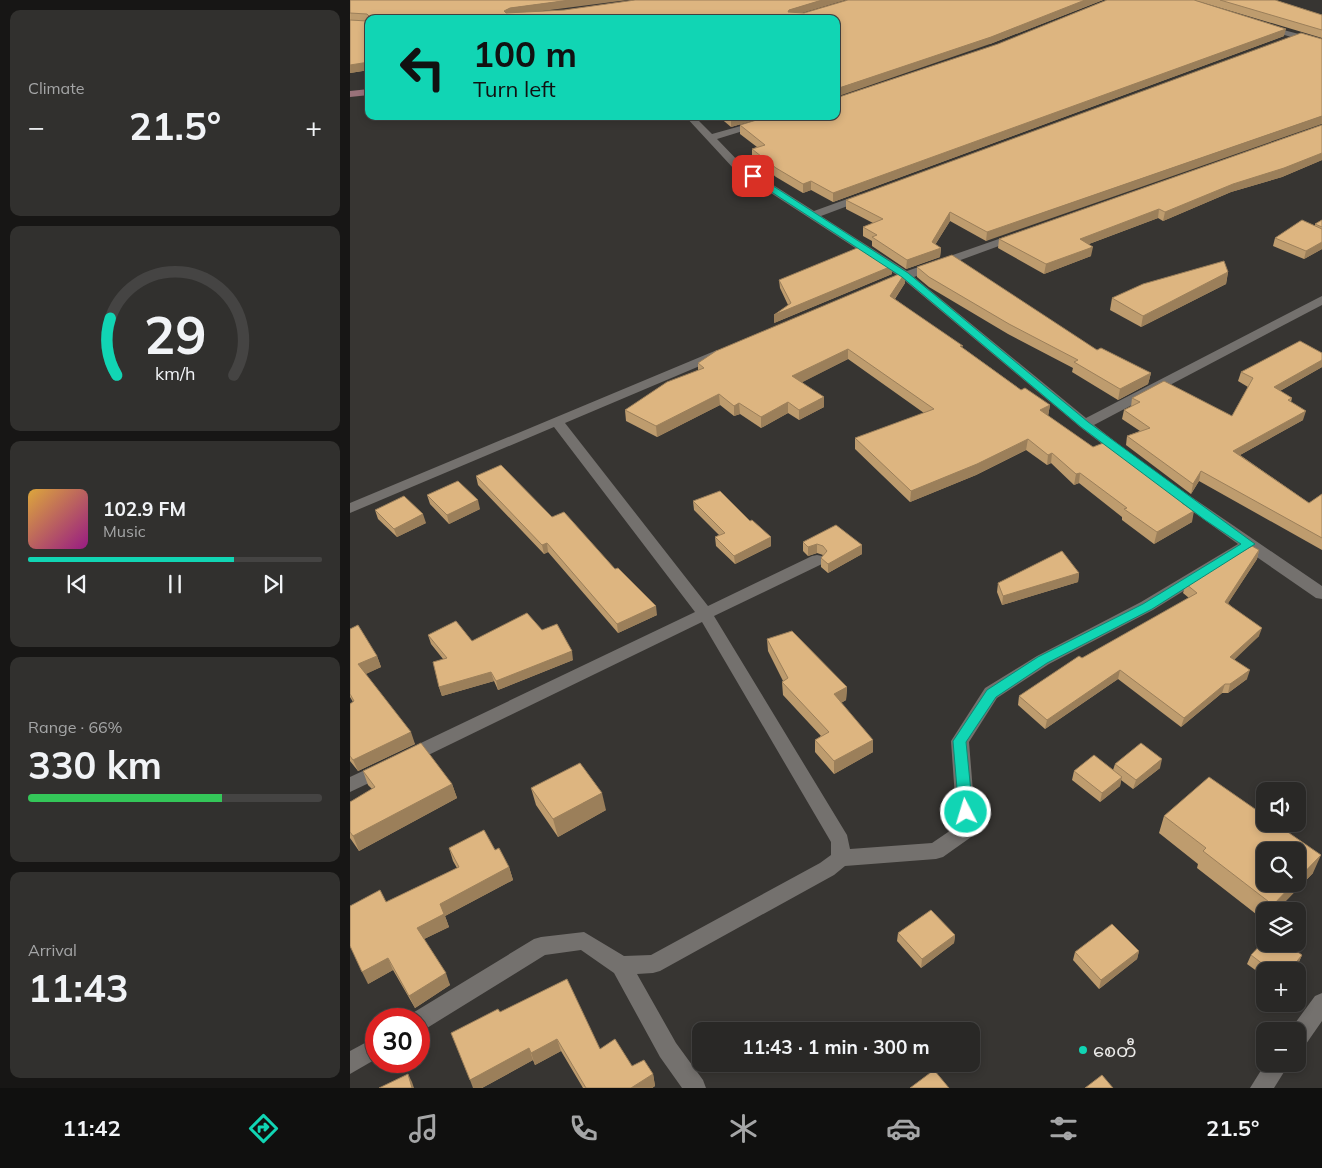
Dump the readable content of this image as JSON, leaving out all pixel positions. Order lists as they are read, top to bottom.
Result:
{
  "places": ["စေတီ"],
  "page": {
    "tile": [
      "Climate",
      ["Range · 66%", "330 km"],
      ["Arrival", "11:43"]
    ],
    "turn": ["100 m", "Turn left"],
    "heat": ["−", "21.5°", "+"],
    "song": ["102.9 FM", "Music"],
    "map_buttons": ["+", "−"],
    "limit": "30",
    "trip": "11:43 · 1 min · 300 m",
    "tabs": ["11:42", "21.5°"],
    "gauge": ["29", "km/h"]
  }
}
